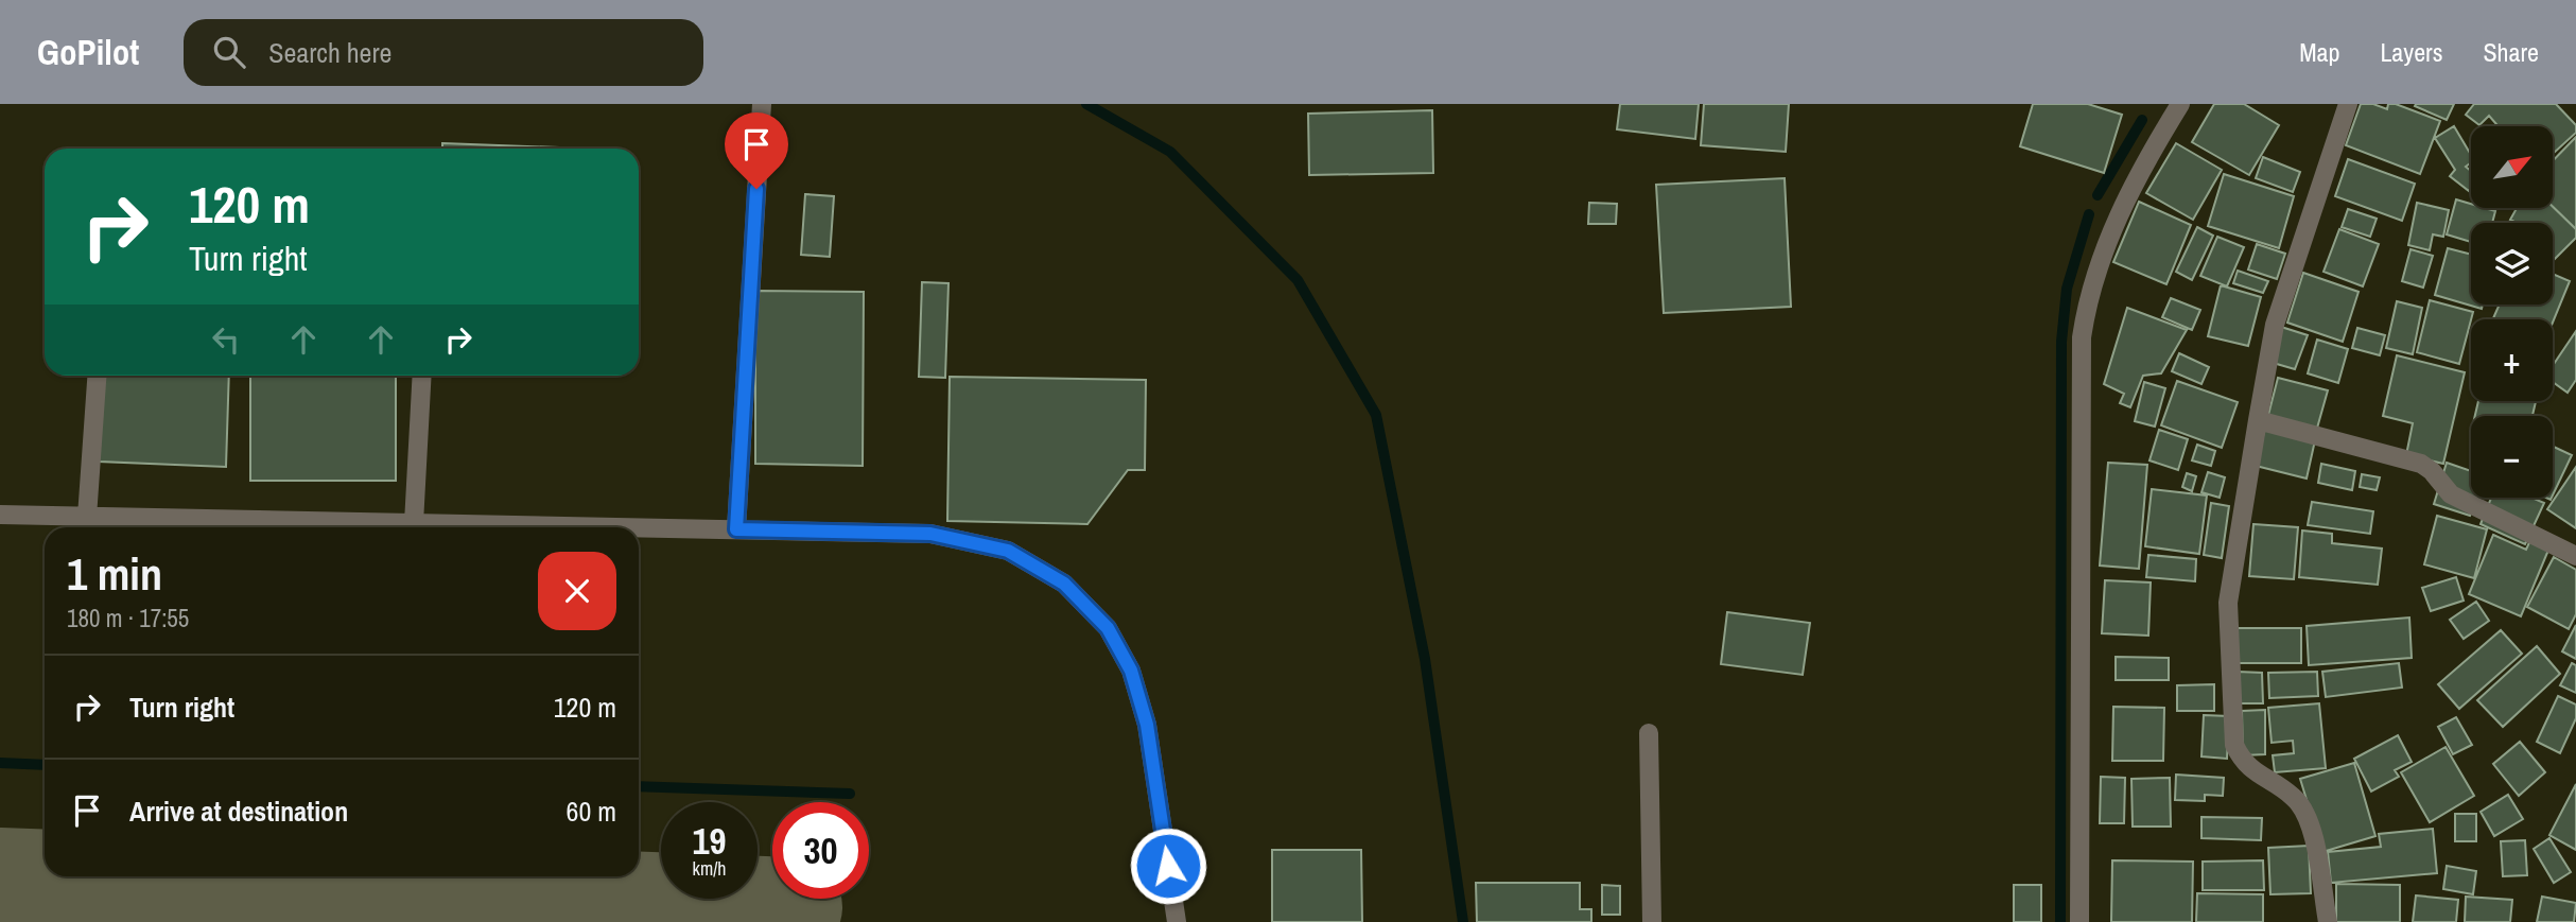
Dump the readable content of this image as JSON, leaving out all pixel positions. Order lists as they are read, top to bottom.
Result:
{
  "north": "top right",
  "page": {
    "header": "GoPilot",
    "search": "Search here",
    "nav": ["Map", "Layers", "Share"],
    "map_buttons": ["+", "−"],
    "turn": ["120 m", "Turn right"],
    "heading": ["1 min", "180 m · 17:55"],
    "list": [
      {
        "name": "Turn right",
        "value": "120 m"
      },
      {
        "name": "Arrive at destination",
        "value": "60 m"
      }
    ],
    "speed": "19 km/h",
    "limit": "30"
  }
}
